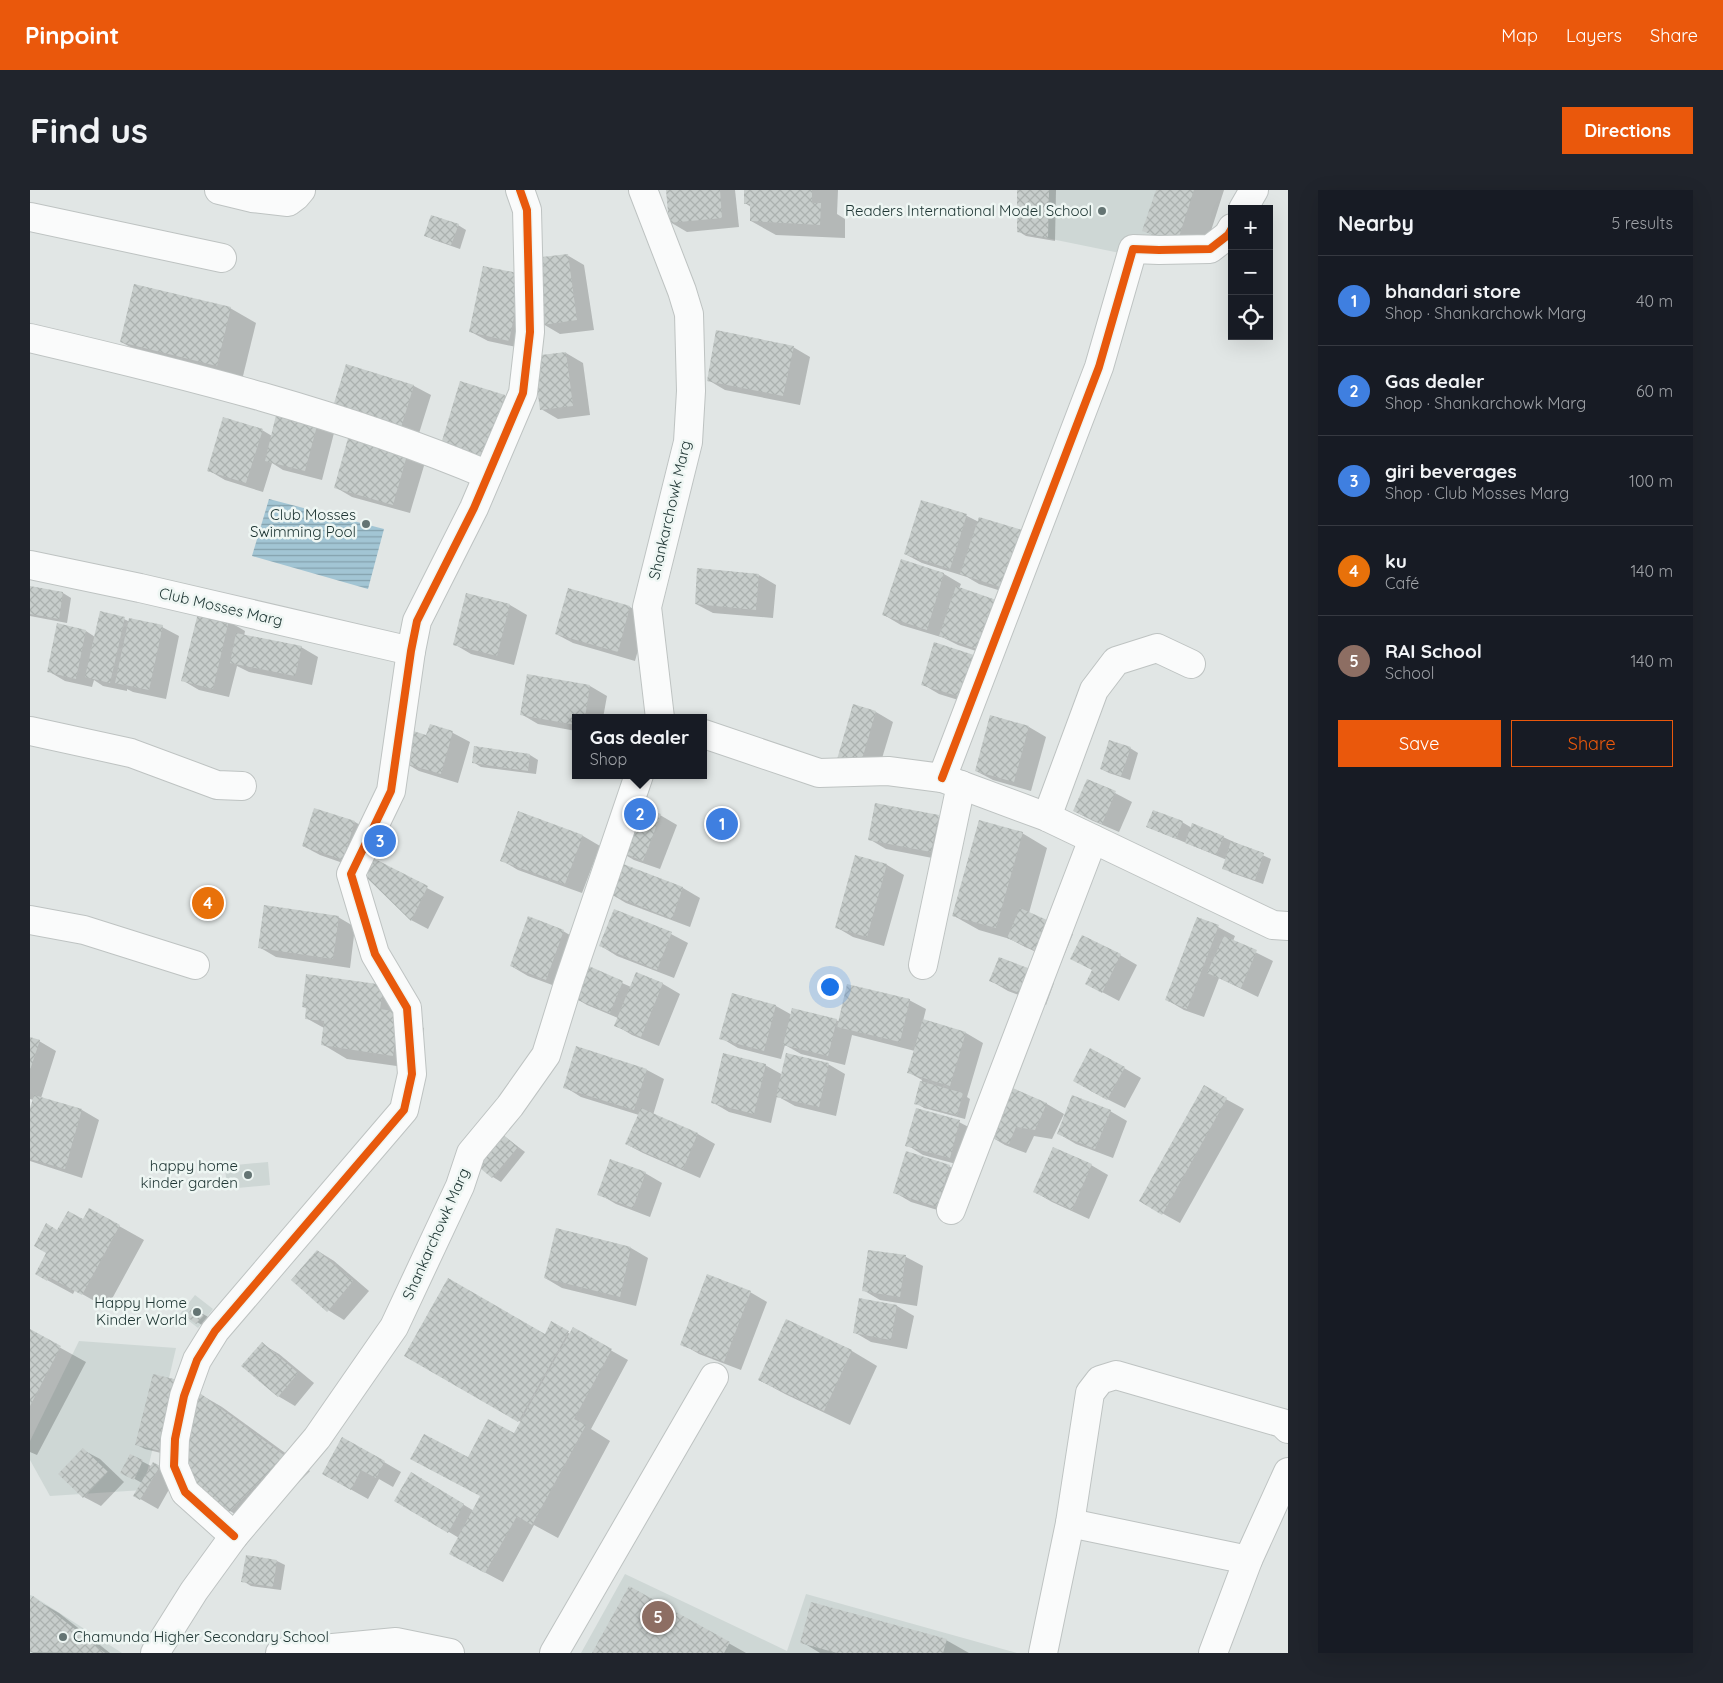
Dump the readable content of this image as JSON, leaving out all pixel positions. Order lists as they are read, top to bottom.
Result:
{
  "streets": {
    "street": ["Shankarchowk Marg", "Club Mosses Marg"]
  },
  "places": [
    "Readers International Model School",
    "Club Mosses Swimming Pool",
    "happy home kinder garden",
    "Happy Home Kinder World",
    "Chamunda Higher Secondary School"
  ],
  "page": {
    "header": "Pinpoint",
    "nav": ["Map", "Layers", "Share"],
    "buttons": [
      "Directions",
      ["Save", "Share"]
    ],
    "title": "Find us",
    "heading": ["Nearby", "5 results"],
    "map_buttons": ["+", "−"],
    "list": [
      {
        "mark": "1",
        "name": "bhandari store",
        "note": "Shop · Shankarchowk Marg",
        "value": "40 m"
      },
      {
        "mark": "2",
        "name": "Gas dealer",
        "note": "Shop · Shankarchowk Marg",
        "value": "60 m"
      },
      {
        "mark": "3",
        "name": "giri beverages",
        "note": "Shop · Club Mosses Marg",
        "value": "100 m"
      },
      {
        "mark": "4",
        "name": "ku",
        "note": "Café",
        "value": "140 m"
      },
      {
        "mark": "5",
        "name": "RAI School",
        "note": "School",
        "value": "140 m"
      }
    ],
    "popup": ["Gas dealer", "Shop"],
    "pins": [
      "2",
      "1",
      "3",
      "4",
      "5"
    ]
  }
}
